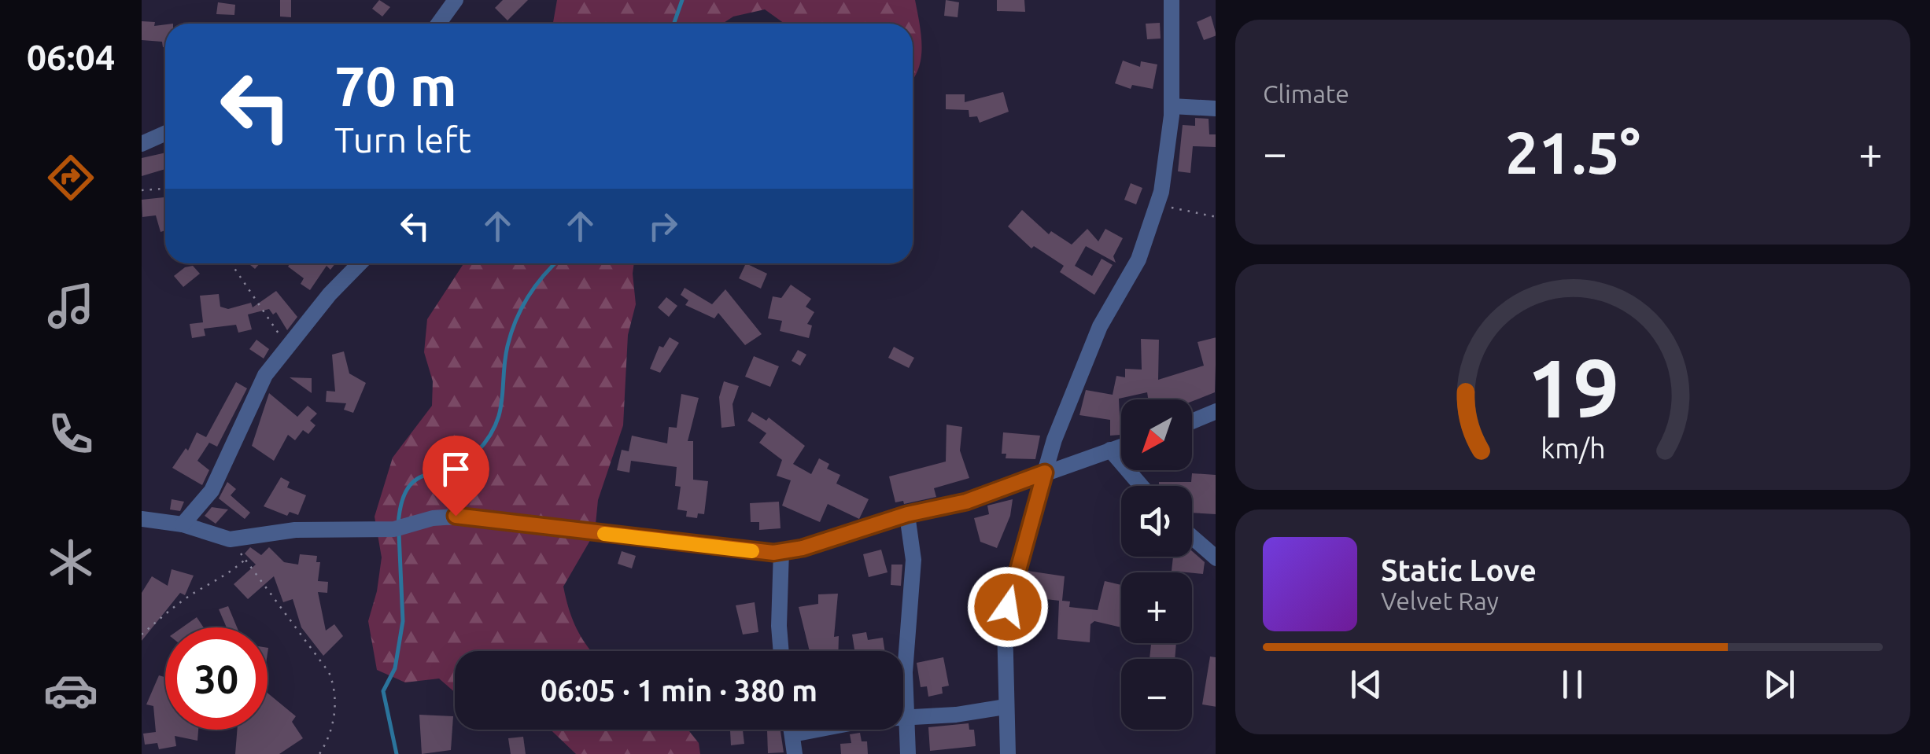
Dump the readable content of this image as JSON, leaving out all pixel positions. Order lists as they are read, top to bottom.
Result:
{
  "north": "bottom left",
  "page": {
    "tabs": "06:04",
    "tile": "Climate",
    "turn": ["70 m", "Turn left"],
    "heat": ["−", "21.5°", "+"],
    "map_buttons": ["+", "−"],
    "song": ["Static Love", "Velvet Ray"],
    "limit": "30",
    "trip": "06:05 · 1 min · 380 m",
    "gauge": ["19", "km/h"]
  }
}
